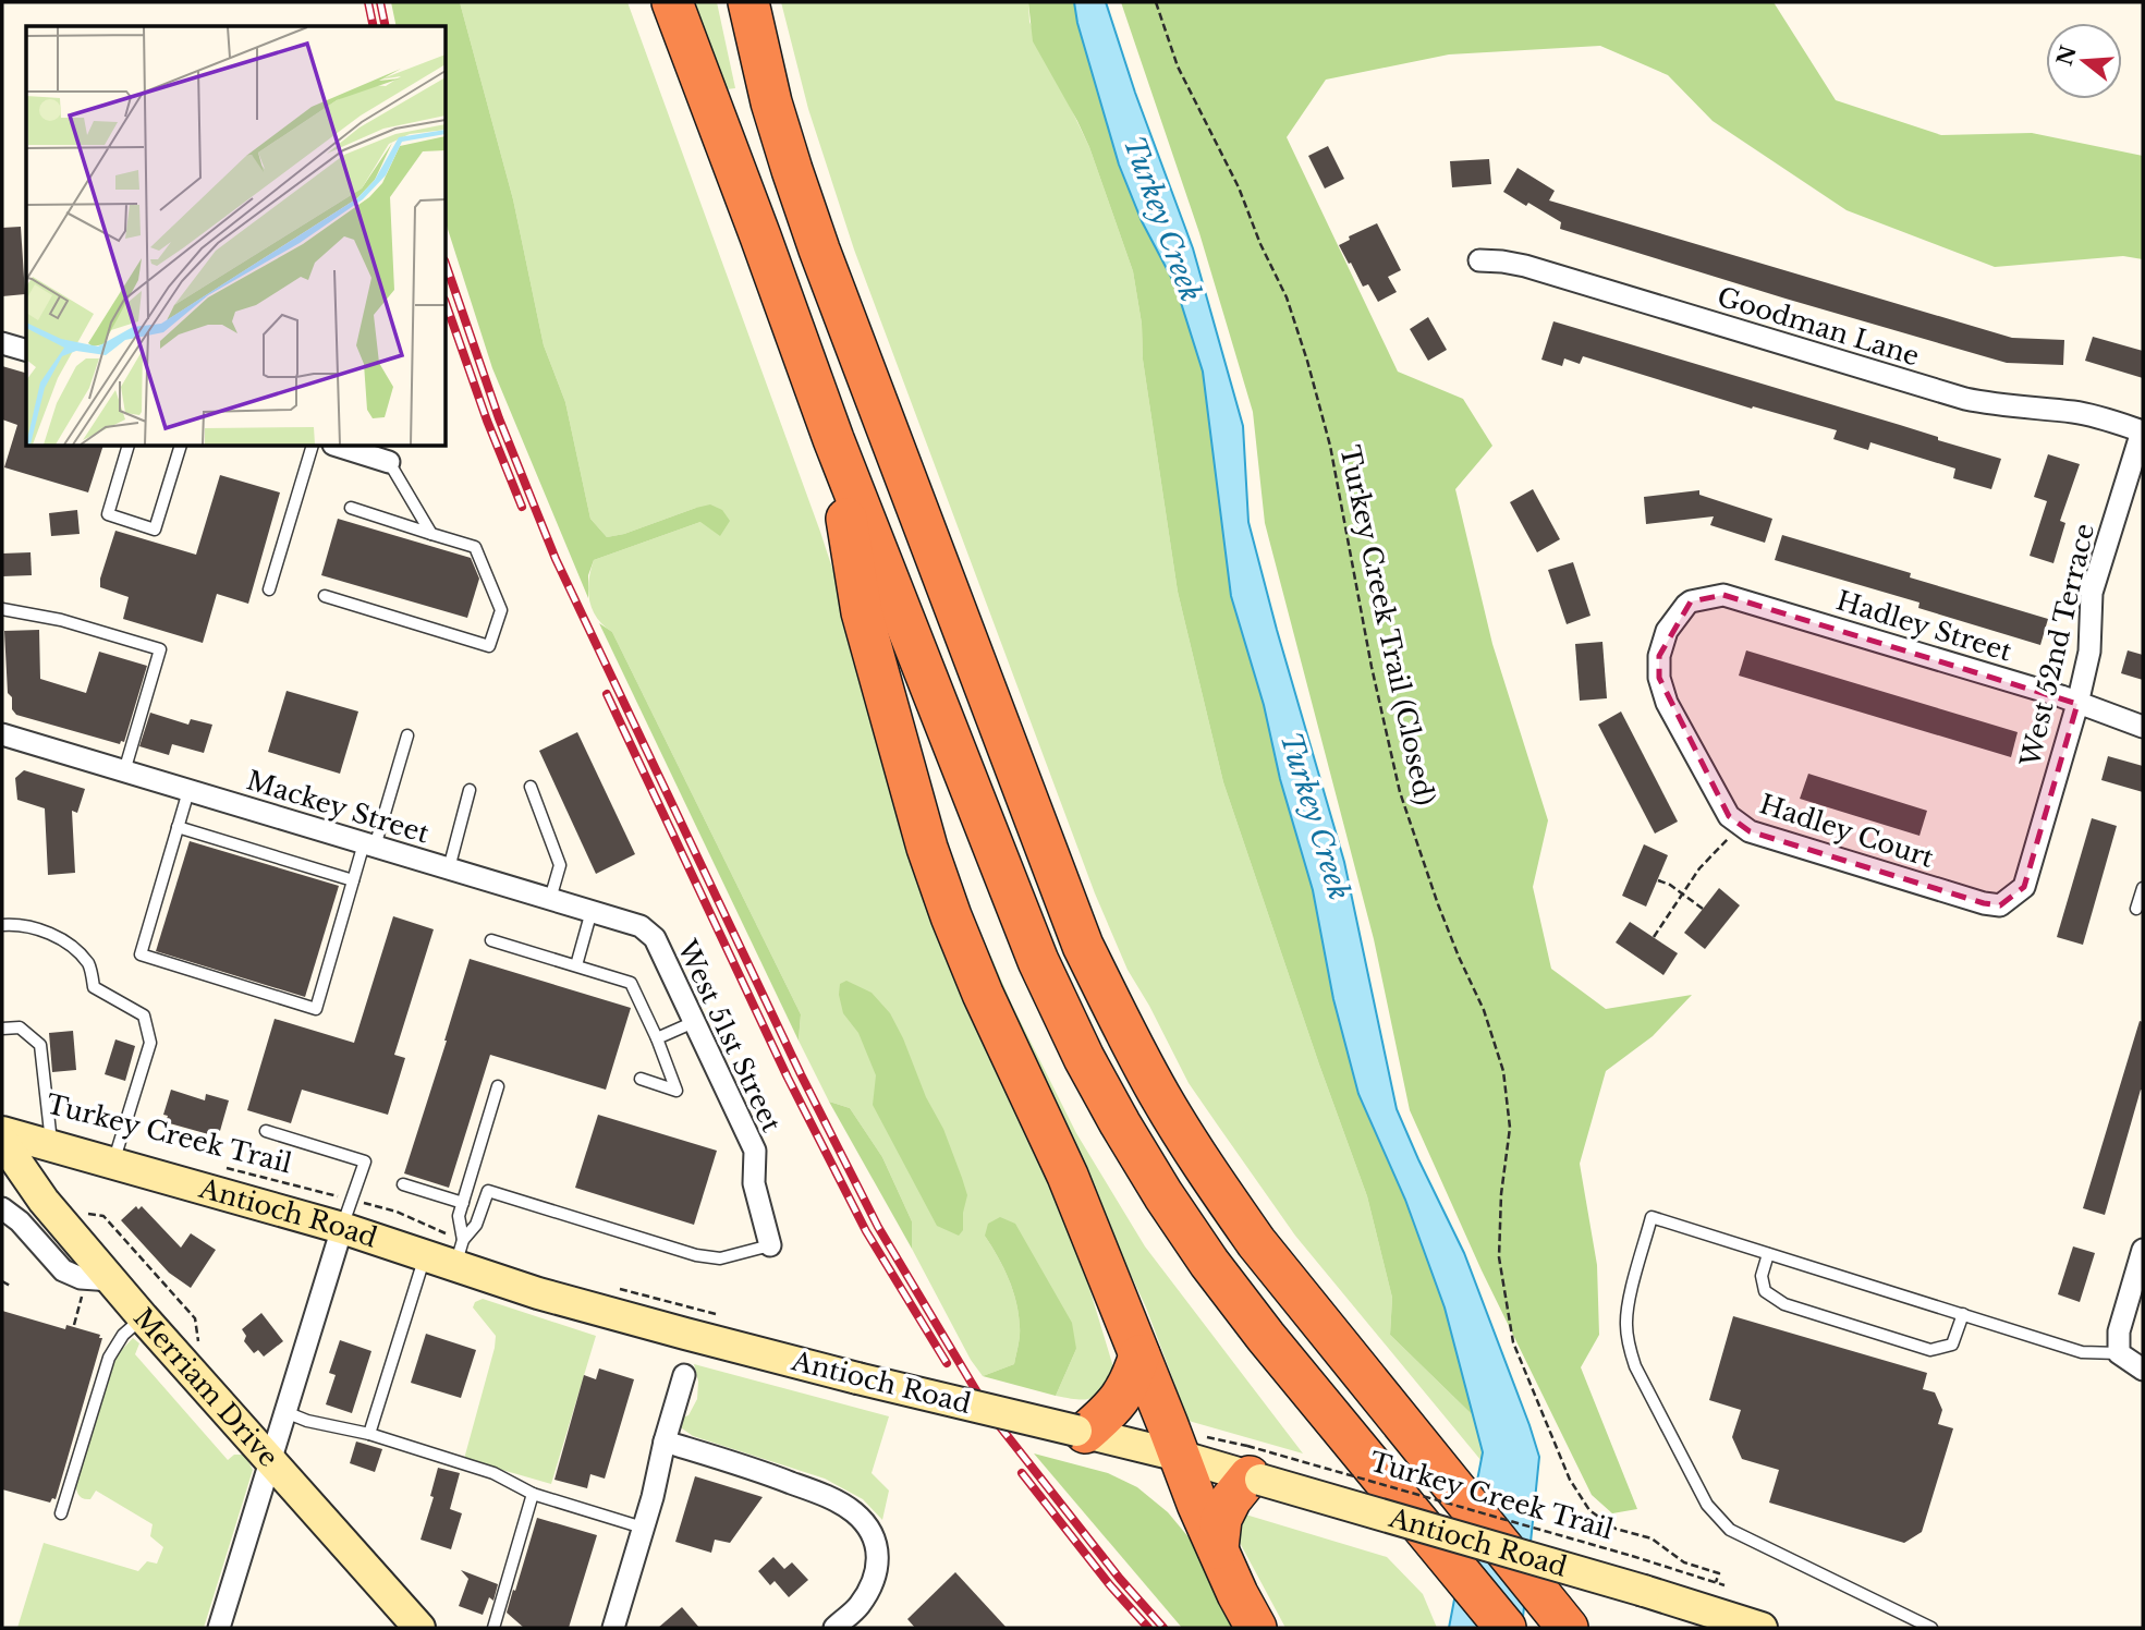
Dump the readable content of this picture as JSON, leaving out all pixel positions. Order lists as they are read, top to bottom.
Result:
{
  "streets": {
    "main road": ["Antioch Road", "Merriam Drive"],
    "street": [
      "Goodman Lane",
      "Hadley Street",
      "West 52nd Terrace",
      "Mackey Street",
      "Hadley Court",
      "West 51st Street"
    ],
    "path": ["Turkey Creek Trail (Closed)", "Turkey Creek Trail"]
  },
  "crossings": [
    ["Goodman Lane", "West 52nd Terrace"],
    ["Turkey Creek Trail (Closed)", "Turkey Creek Trail"],
    ["Hadley Street", "West 52nd Terrace"],
    ["Hadley Street", "Hadley Court"],
    ["West 52nd Terrace", "Hadley Court"],
    ["Mackey Street", "West 51st Street"],
    ["Turkey Creek Trail", "Antioch Road"]
  ],
  "water": ["Turkey Creek"],
  "north": "left"
}
